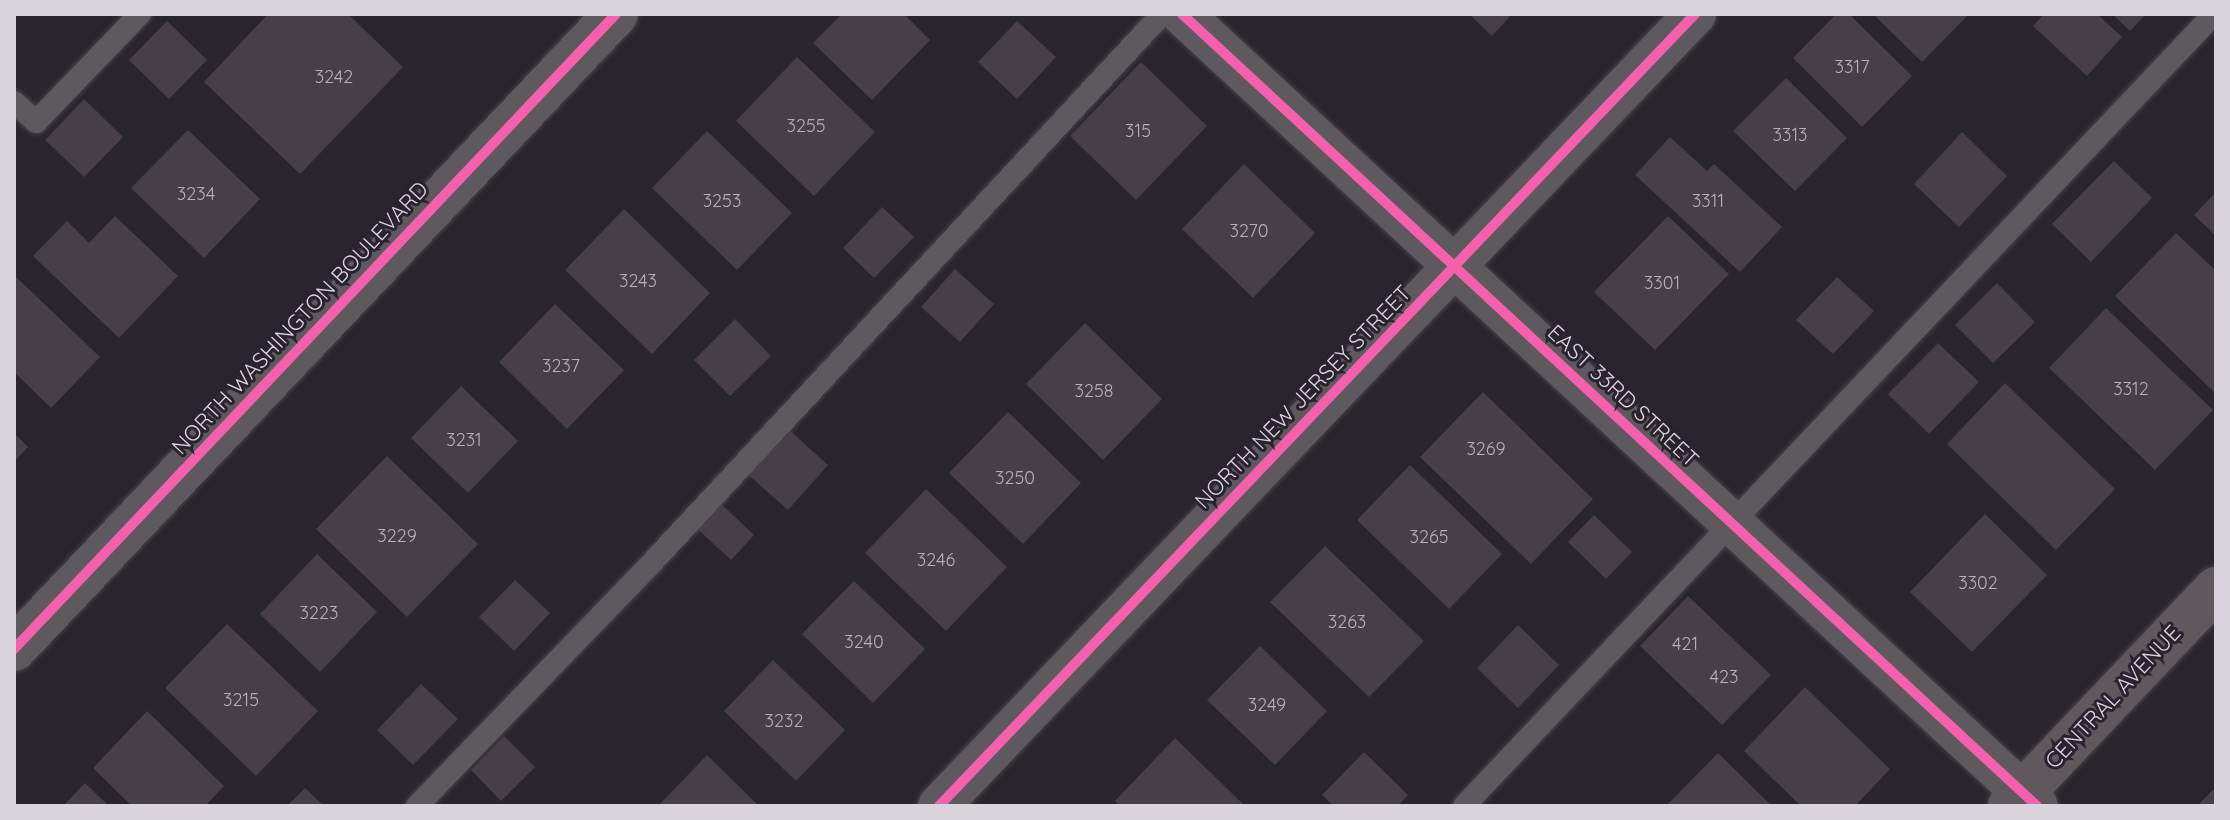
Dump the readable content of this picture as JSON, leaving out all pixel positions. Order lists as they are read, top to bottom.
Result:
{
  "streets": {
    "main road": ["CENTRAL AVENUE"],
    "street": ["NORTH WASHINGTON BOULEVARD", "EAST 33RD STREET", "NORTH NEW JERSEY STREET"]
  },
  "crossings": [
    ["EAST 33RD STREET", "NORTH NEW JERSEY STREET"],
    ["EAST 33RD STREET", "CENTRAL AVENUE"]
  ],
  "house_numbers": [
    "3317",
    "3242",
    "3255",
    "315",
    "3313",
    "3234",
    "3253",
    "3311",
    "3270",
    "3243",
    "3301",
    "3237",
    "3312",
    "3258",
    "3231",
    "3269",
    "3250",
    "3229",
    "3265",
    "3246",
    "3302",
    "3223",
    "3263",
    "3240",
    "421",
    "423",
    "3215",
    "3249",
    "3232"
  ]
}
